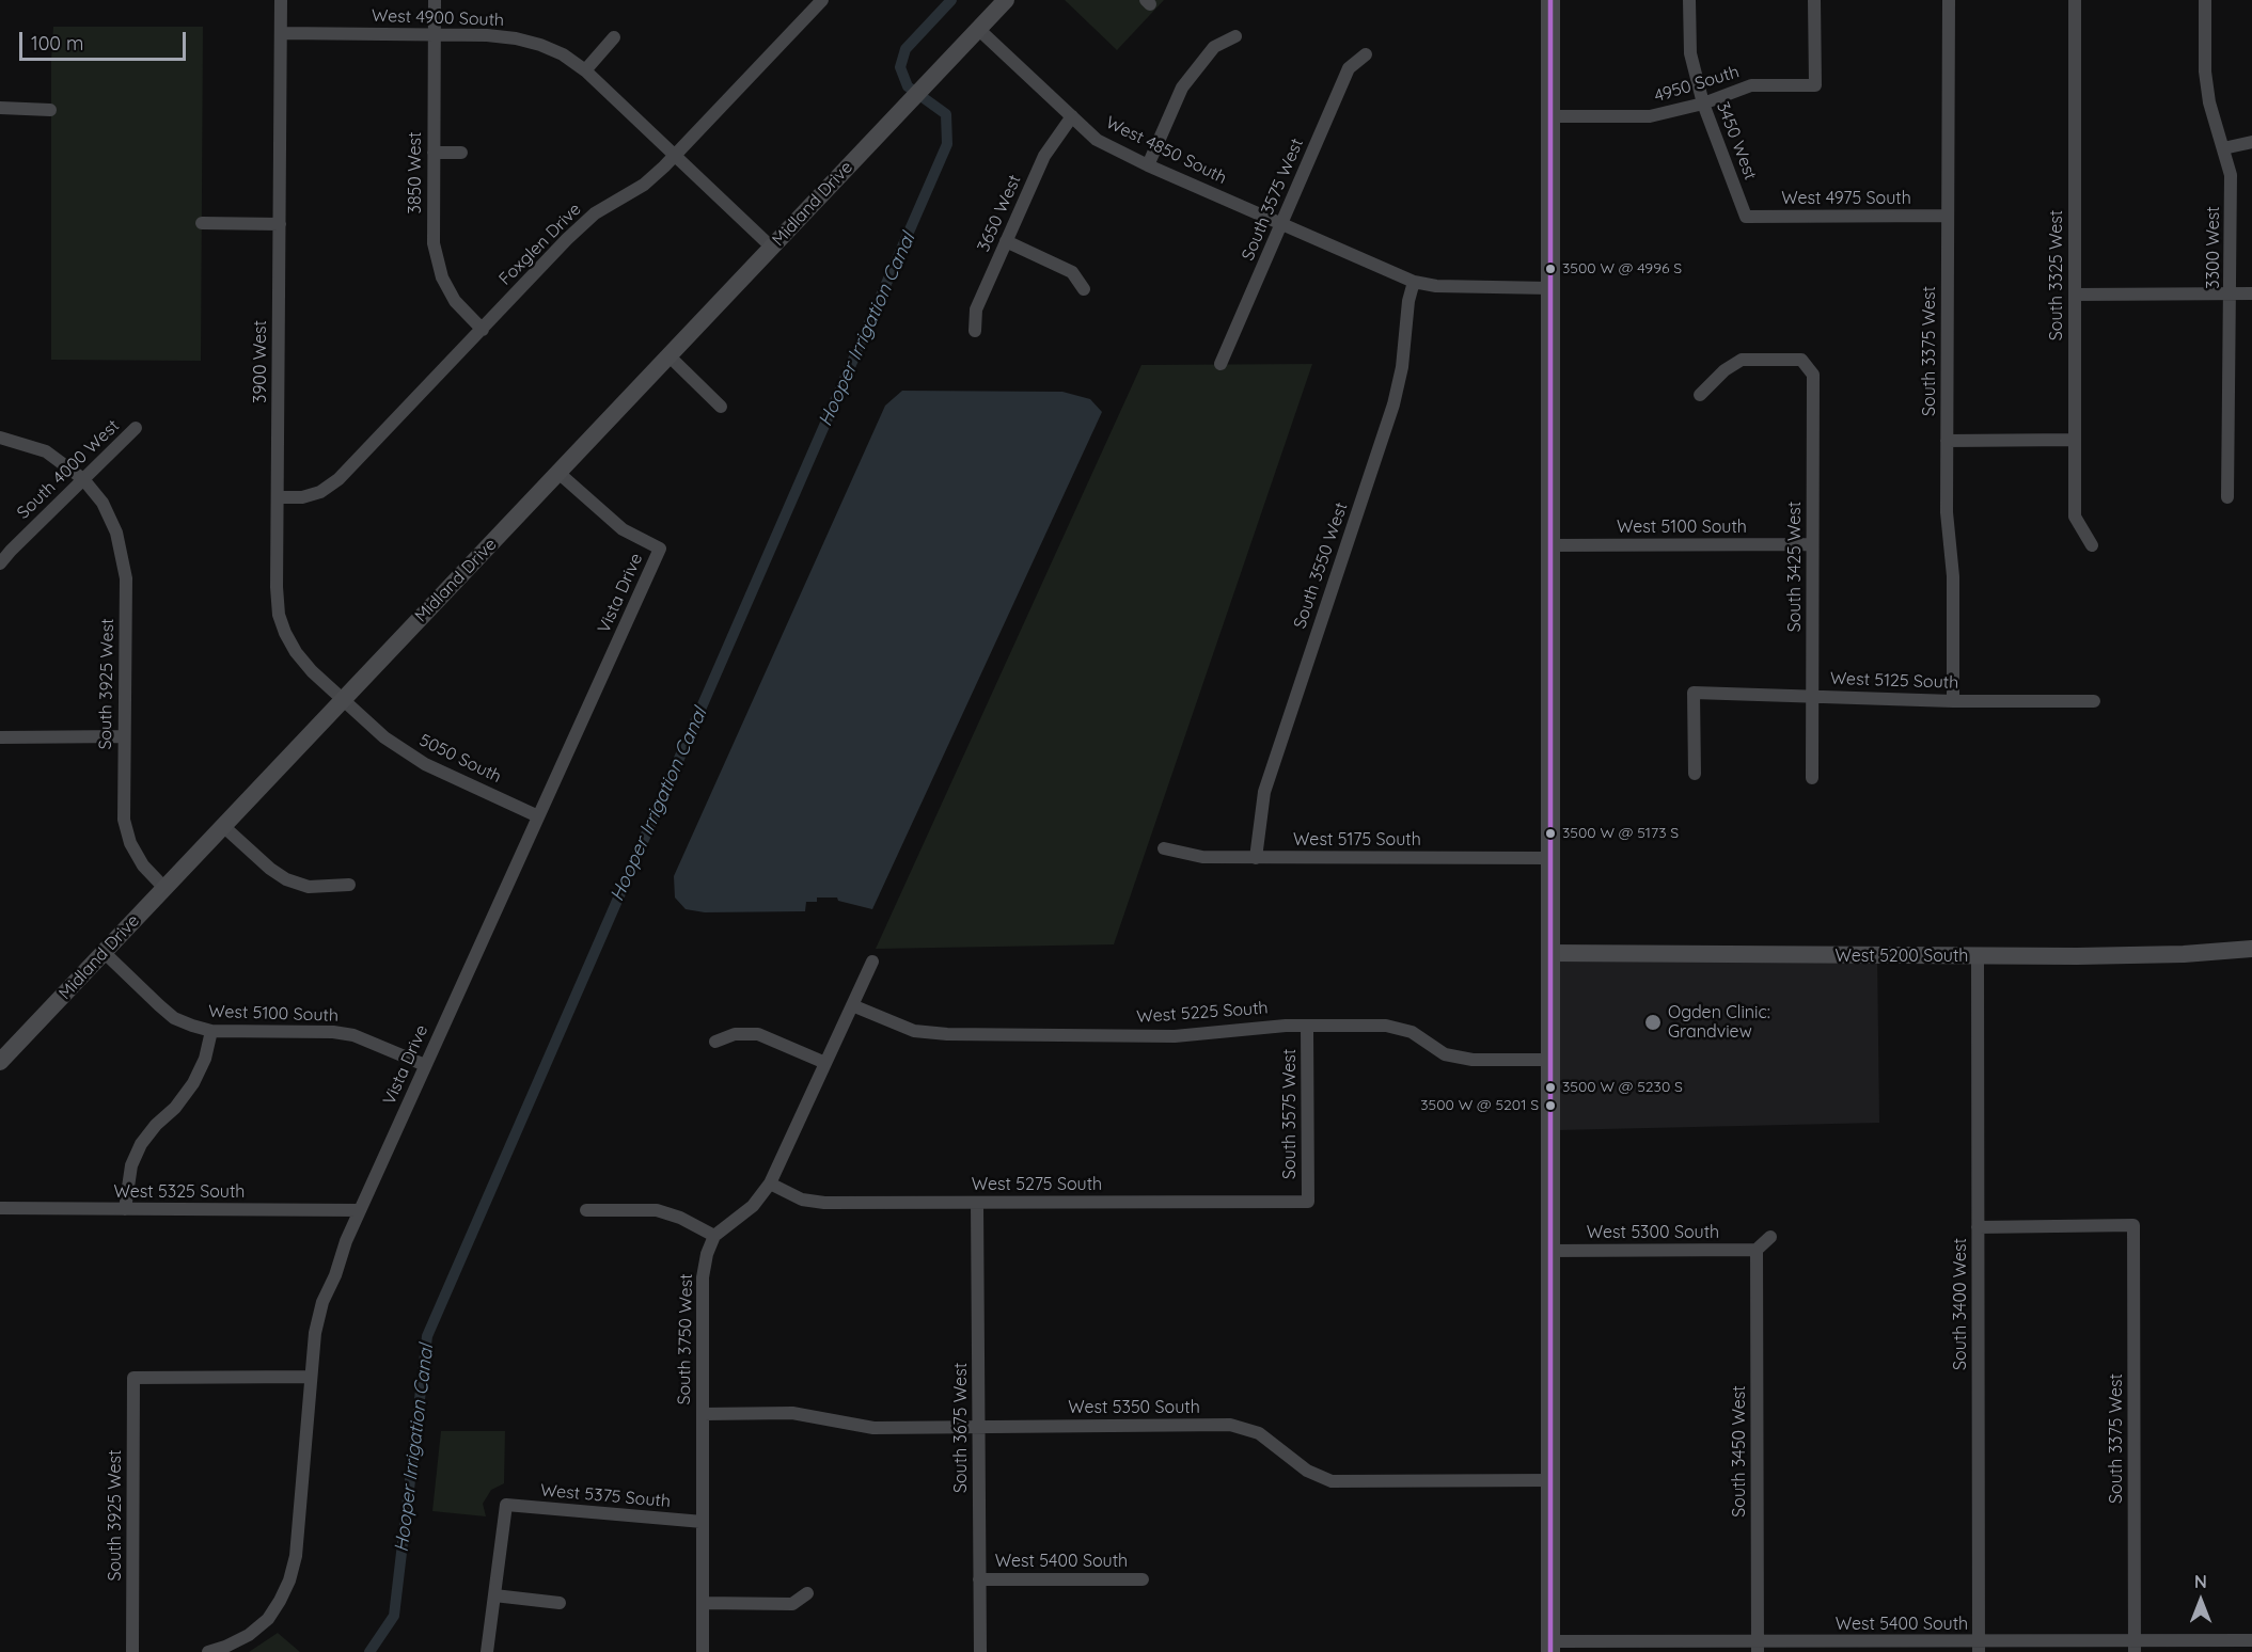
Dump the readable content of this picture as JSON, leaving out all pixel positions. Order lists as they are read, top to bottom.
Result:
{
  "streets": {
    "street": [
      "West 4900 South",
      "4950 South",
      "3450 West",
      "West 4850 South",
      "3850 West",
      "West 4975 South",
      "South 3575 West",
      "Midland Drive",
      "3650 West",
      "Foxglen Drive",
      "3300 West",
      "South 3325 West",
      "South 3375 West",
      "3900 West",
      "South 4000 West",
      "West 5100 South",
      "South 3550 West",
      "South 3425 West",
      "Vista Drive",
      "West 5125 South",
      "South 3925 West",
      "5050 South",
      "West 5175 South",
      "West 5200 South",
      "West 5225 South",
      "West 5275 South",
      "West 5325 South",
      "West 5300 South",
      "South 3400 West",
      "South 3750 West",
      "West 5350 South",
      "South 3675 West",
      "South 3450 West",
      "West 5375 South",
      "West 5400 South"
    ]
  },
  "crossings": [
    ["West 4900 South", "3850 West"],
    ["West 4900 South", "Midland Drive"],
    ["West 4900 South", "Foxglen Drive"],
    ["West 4900 South", "3900 West"],
    ["4950 South", "3450 West"],
    ["3450 West", "West 4975 South"],
    ["West 4850 South", "South 3575 West"],
    ["West 4850 South", "Midland Drive"],
    ["West 4850 South", "3650 West"],
    ["West 4850 South", "South 3550 West"],
    ["3850 West", "Foxglen Drive"],
    ["West 4975 South", "South 3375 West"],
    ["South 3575 West", "West 5225 South"],
    ["South 3575 West", "West 5275 South"],
    ["Midland Drive", "3900 West"],
    ["Midland Drive", "West 5100 South"],
    ["Midland Drive", "Vista Drive"],
    ["Midland Drive", "South 3925 West"],
    ["Midland Drive", "5050 South"],
    ["Foxglen Drive", "3900 West"],
    ["South 3375 West", "West 5125 South"],
    ["South 3375 West", "South 3400 West"],
    ["South 3375 West", "West 5400 South"],
    ["3900 West", "5050 South"],
    ["South 4000 West", "South 3925 West"],
    ["West 5100 South", "South 3425 West"],
    ["West 5100 South", "Vista Drive"],
    ["South 3550 West", "West 5175 South"],
    ["South 3425 West", "West 5125 South"],
    ["Vista Drive", "South 3925 West"],
    ["Vista Drive", "5050 South"],
    ["Vista Drive", "West 5325 South"],
    ["West 5200 South", "South 3400 West"],
    ["West 5275 South", "South 3675 West"],
    ["West 5300 South", "South 3450 West"],
    ["South 3400 West", "West 5400 South"],
    ["South 3750 West", "West 5350 South"],
    ["South 3750 West", "West 5375 South"],
    ["West 5350 South", "South 3675 West"],
    ["South 3675 West", "West 5400 South"],
    ["South 3450 West", "West 5400 South"]
  ],
  "water": ["Hooper Irrigation Canal"],
  "places": [
    "3500 W @ 4996 S",
    "3500 W @ 5173 S",
    "Ogden Clinic: Grandview",
    "3500 W @ 5230 S",
    "3500 W @ 5201 S"
  ],
  "scale_bar": "100 m",
  "north": "top"
}
